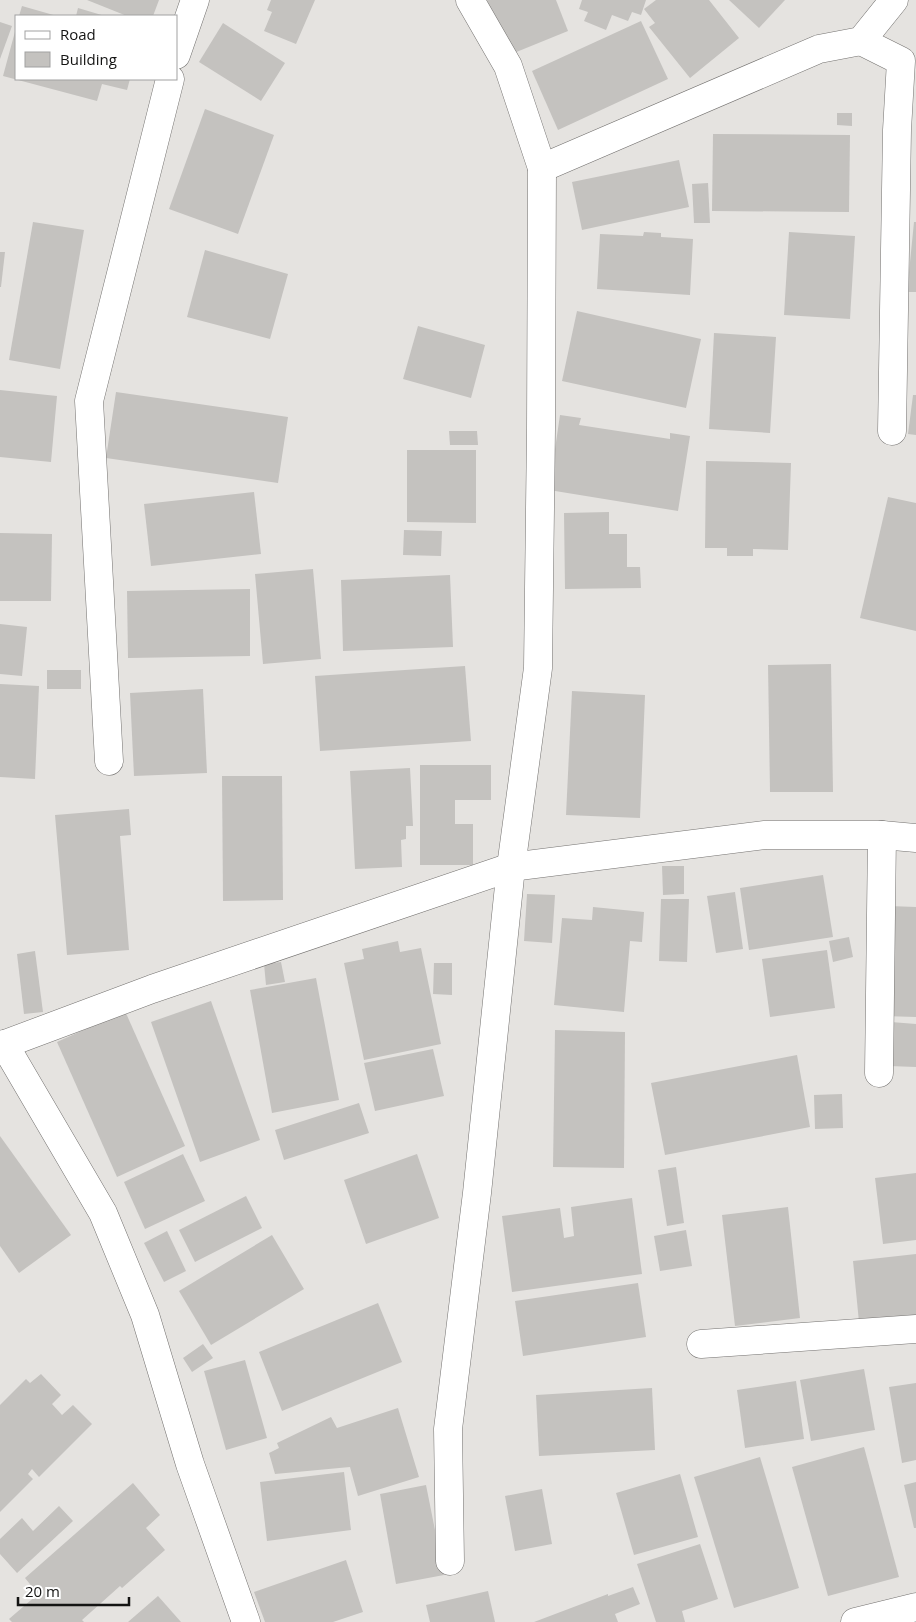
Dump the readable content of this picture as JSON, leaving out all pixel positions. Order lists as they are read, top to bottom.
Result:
{
  "legend": ["Road", "Building"],
  "scale_bar": "20 m"
}
